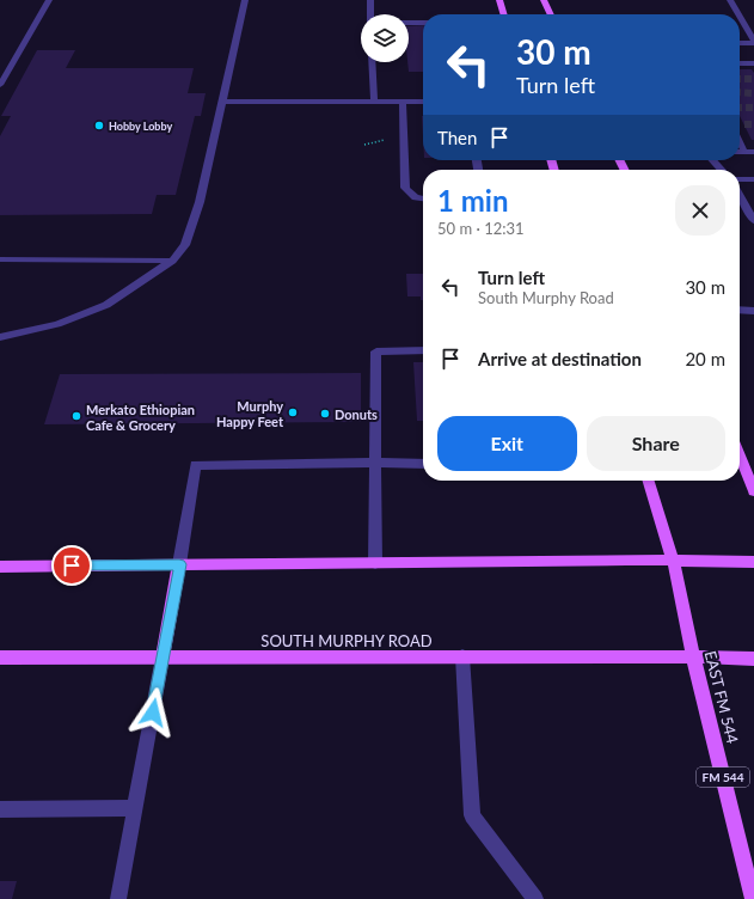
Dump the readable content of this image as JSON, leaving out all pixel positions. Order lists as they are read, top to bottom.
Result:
{
  "streets": {
    "main road": ["SOUTH MURPHY ROAD", "EAST FM 544", "FM 544"]
  },
  "crossings": [
    ["SOUTH MURPHY ROAD", "EAST FM 544"],
    ["EAST FM 544", "FM 544"]
  ],
  "places": [
    "Hobby Lobby",
    "Murphy Happy Feet",
    "Donuts",
    "Merkato Ethiopian Cafe & Grocery"
  ],
  "page": {
    "turn": ["30 m", "Turn left"],
    "then": "Then",
    "heading": ["1 min", "50 m · 12:31"],
    "list": [
      {
        "name": "Turn left",
        "note": "South Murphy Road",
        "value": "30 m"
      },
      {
        "name": "Arrive at destination",
        "value": "20 m"
      }
    ],
    "buttons": ["Exit", "Share"]
  }
}
